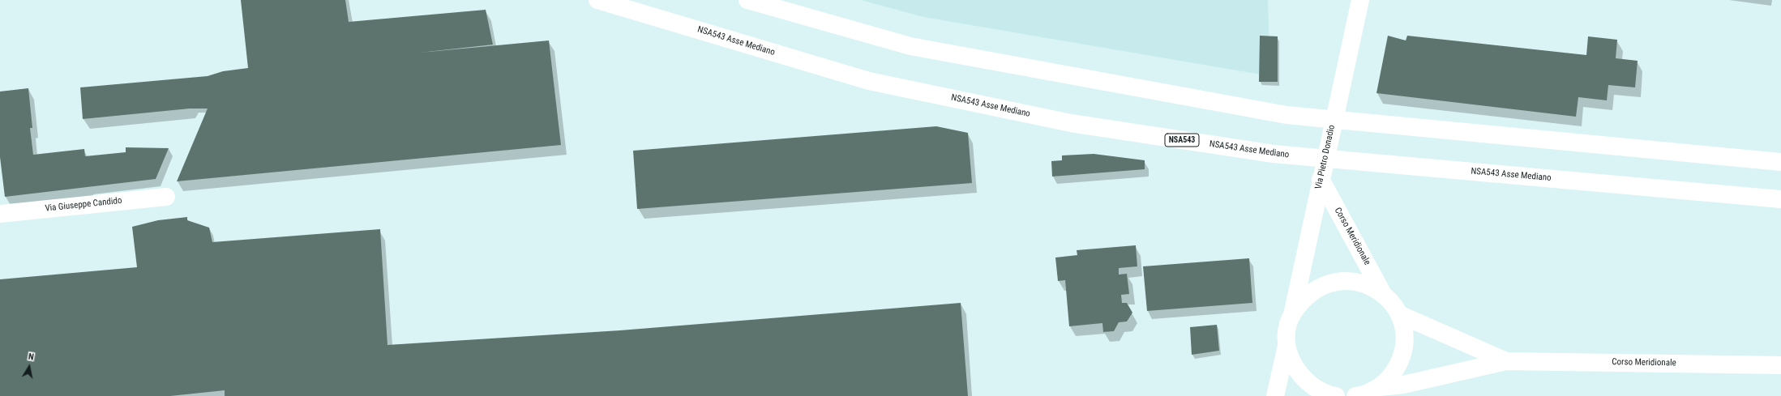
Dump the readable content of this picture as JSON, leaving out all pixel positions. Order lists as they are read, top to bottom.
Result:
{
  "streets": {
    "main road": [
      "NSA543 Asse Mediano",
      "NSA543",
      "Via Pietro Donadio",
      "Via Giuseppe Candido",
      "Corso Meridionale"
    ]
  },
  "crossings": [
    ["Via Pietro Donadio", "Corso Meridionale"]
  ],
  "north": "top"
}
